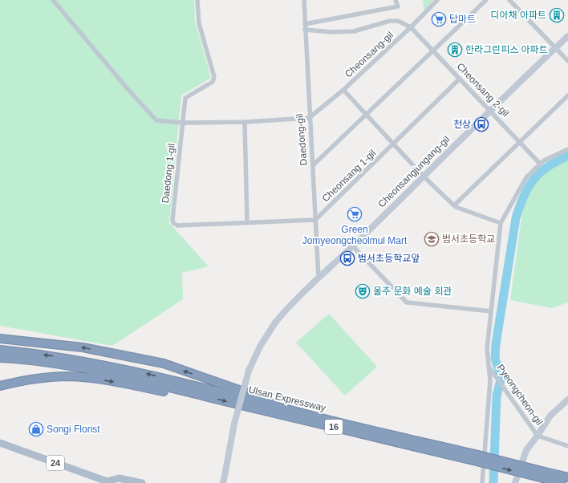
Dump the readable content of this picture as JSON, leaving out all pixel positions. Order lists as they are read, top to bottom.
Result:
{
  "streets": {
    "highway": ["Ulsan Expressway", "16"],
    "main road": ["24"],
    "street": [
      "Cheonsang-gil",
      "Cheonsang 2-gil",
      "Daedong-gil",
      "Cheonsangjungang-gil",
      "Daedong 1-gil",
      "Cheonsang 1-gil",
      "Pyeongcheon-gil"
    ]
  },
  "crossings": [
    ["Cheonsang-gil", "Cheonsang 2-gil"],
    ["Cheonsang-gil", "Daedong-gil"],
    ["Cheonsang 2-gil", "Cheonsangjungang-gil"],
    ["Cheonsang 2-gil", "Cheonsang 1-gil"],
    ["Cheonsang 2-gil", "Pyeongcheon-gil"],
    ["Daedong-gil", "Cheonsangjungang-gil"],
    ["Daedong-gil", "Daedong 1-gil"],
    ["Daedong-gil", "Cheonsang 1-gil"],
    ["Daedong 1-gil", "Cheonsang 1-gil"]
  ],
  "places": {
    "building": ["디아채 아파트", "한라그린피스 아파트"],
    "supermarket": ["탑마트", "Green Jomyeongcheolmul Mart"],
    "bus stop": ["천상", "범서초등학교앞"],
    "school or university": ["범서초등학교"],
    "theatre": ["울주 문화 예술 회관"],
    "shop": ["Songi Florist"]
  }
}
